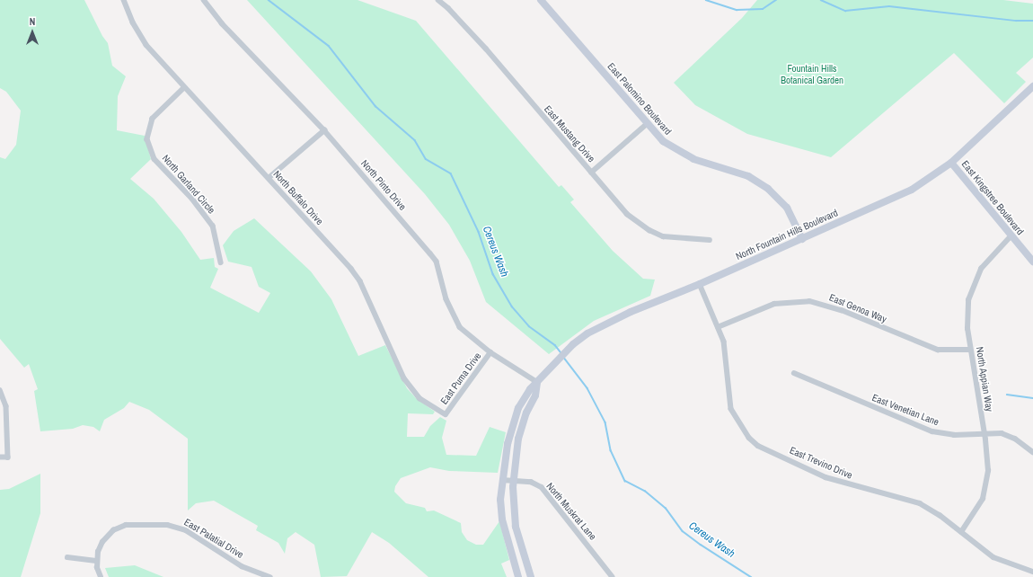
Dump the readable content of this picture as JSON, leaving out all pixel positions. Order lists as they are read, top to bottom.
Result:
{
  "streets": {
    "main road": ["East Palomino Boulevard", "East Kingstree Boulevard", "North Fountain Hills Boulevard"],
    "street": [
      "East Mustang Drive",
      "North Garland Circle",
      "North Pinto Drive",
      "North Buffalo Drive",
      "East Genoa Way",
      "East Puma Drive",
      "North Appian Way",
      "East Venetian Lane",
      "East Trevino Drive",
      "North Muskrat Lane",
      "East Palatial Drive"
    ]
  },
  "crossings": [
    ["East Palomino Boulevard", "North Fountain Hills Boulevard"],
    ["North Garland Circle", "North Buffalo Drive"],
    ["North Pinto Drive", "North Fountain Hills Boulevard"],
    ["North Pinto Drive", "East Puma Drive"],
    ["North Buffalo Drive", "East Puma Drive"],
    ["East Kingstree Boulevard", "North Fountain Hills Boulevard"],
    ["East Kingstree Boulevard", "North Appian Way"],
    ["North Fountain Hills Boulevard", "East Trevino Drive"],
    ["North Fountain Hills Boulevard", "North Muskrat Lane"],
    ["East Genoa Way", "North Appian Way"],
    ["East Genoa Way", "East Trevino Drive"],
    ["North Appian Way", "East Venetian Lane"],
    ["North Appian Way", "East Trevino Drive"]
  ],
  "water": ["Cereus Wash"],
  "parks": ["Fountain Hills Botanical Garden"],
  "north": "top"
}
